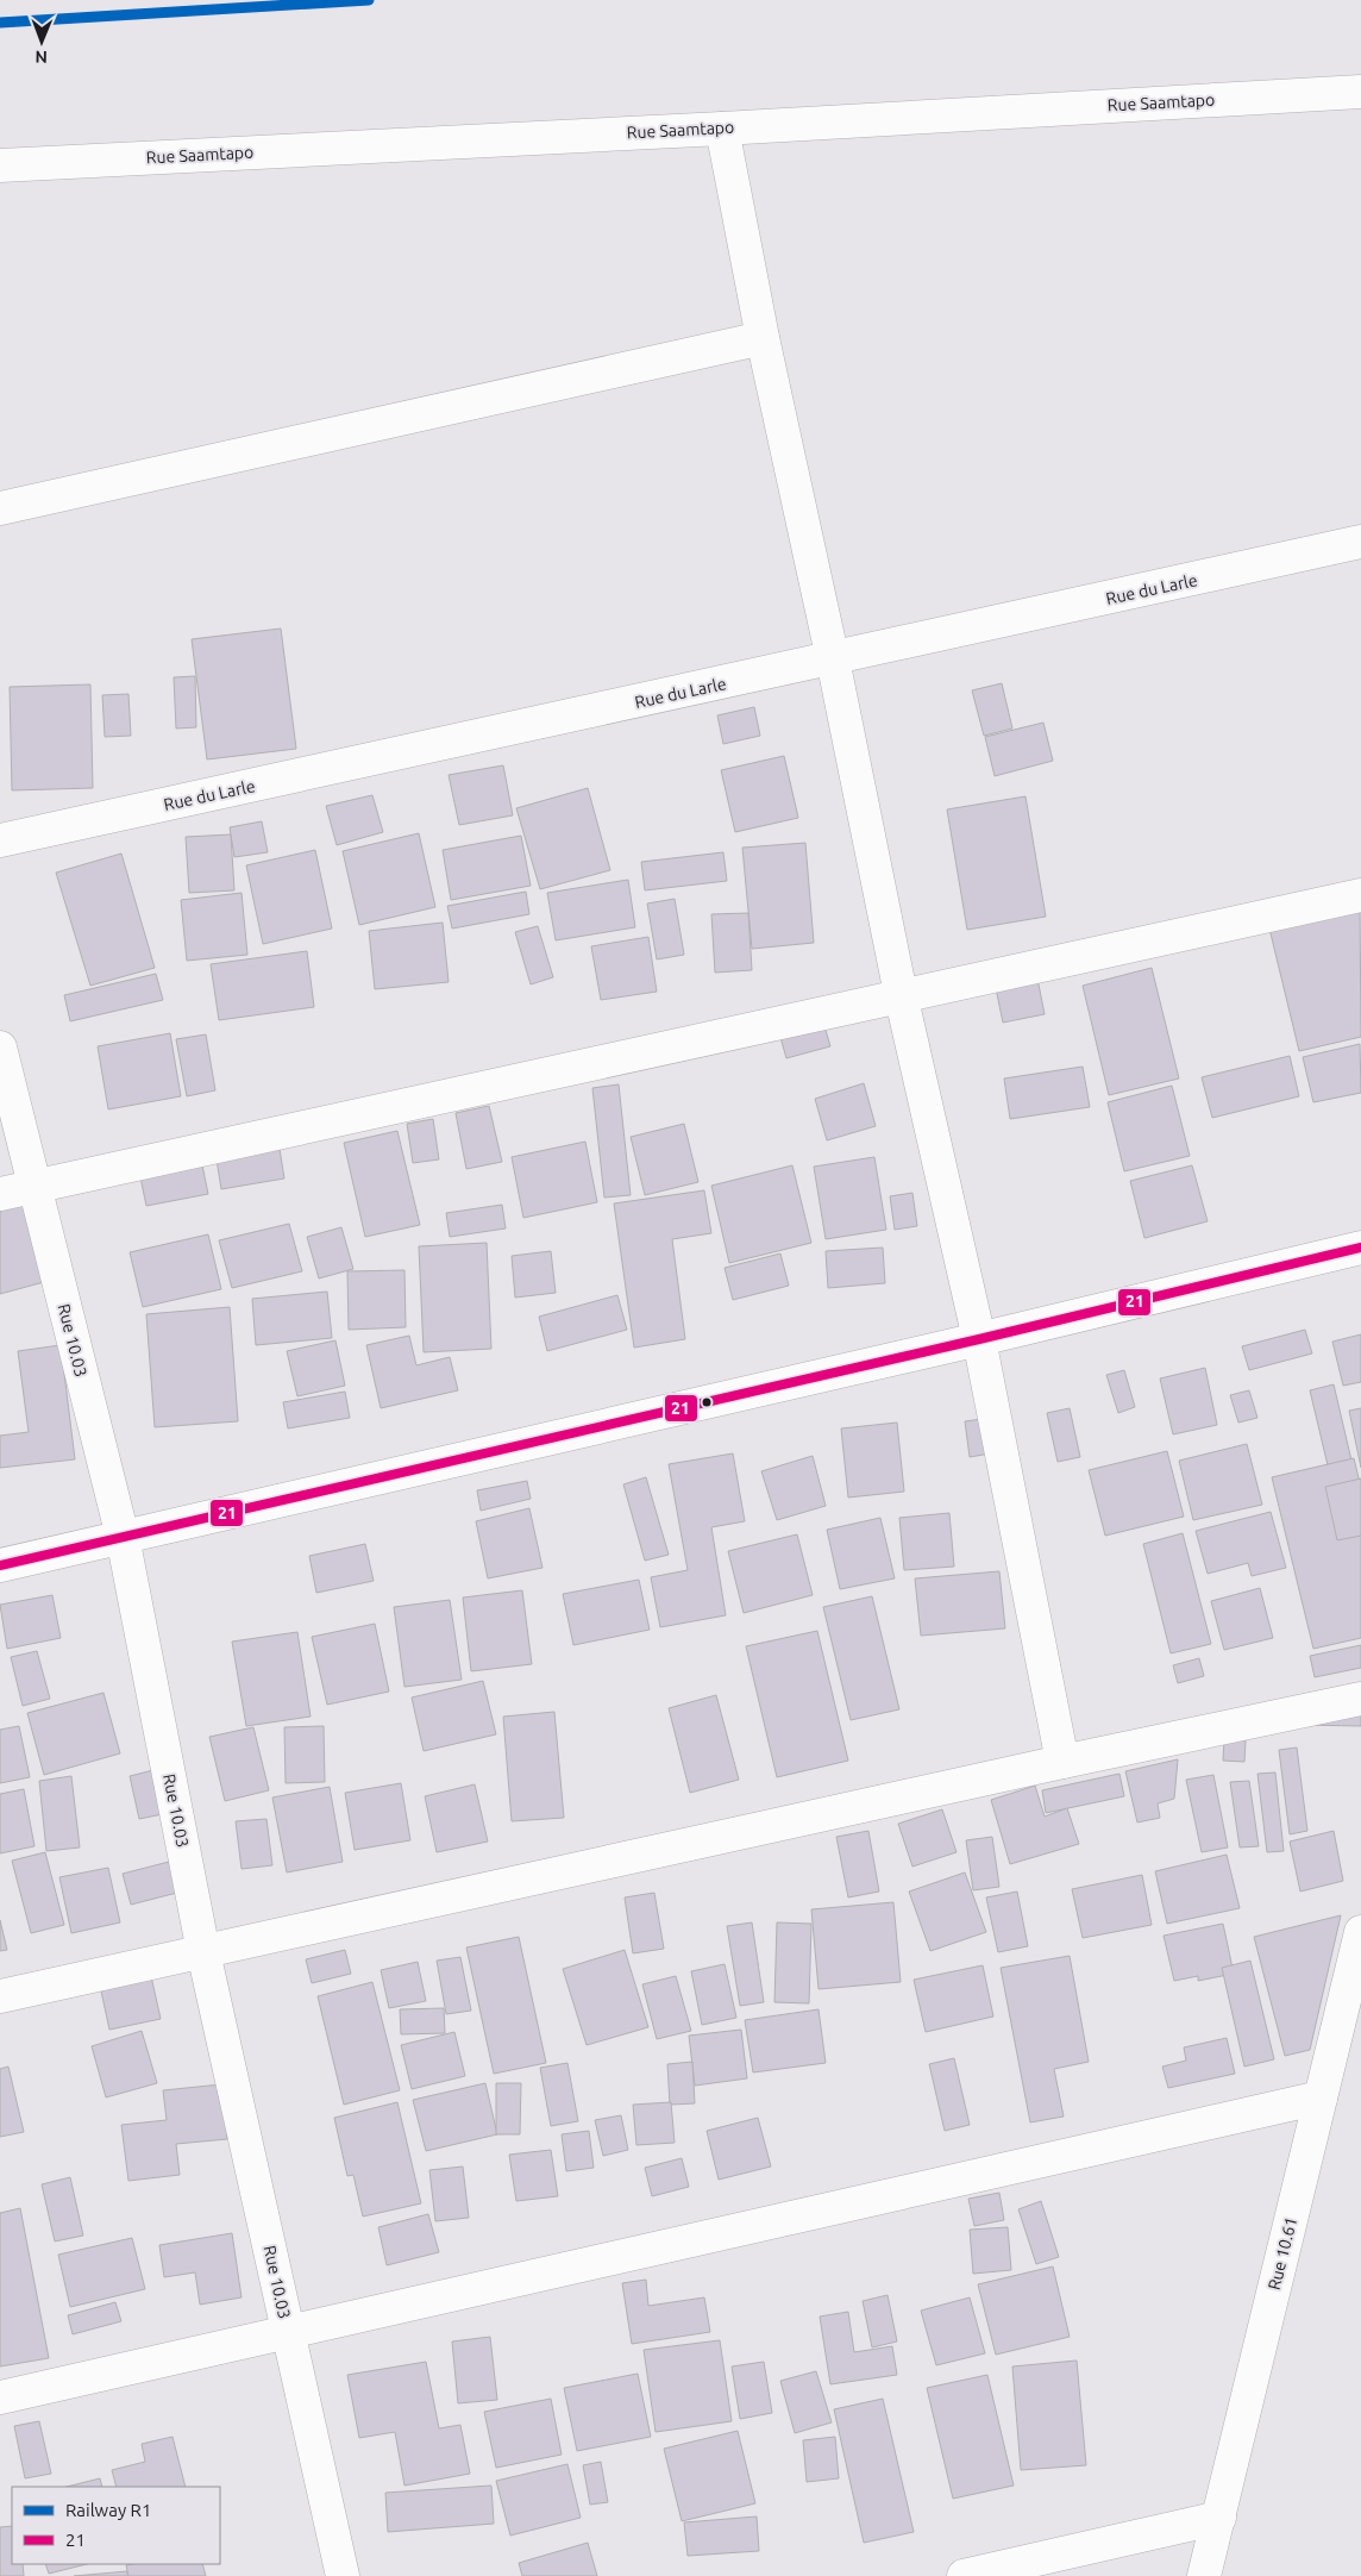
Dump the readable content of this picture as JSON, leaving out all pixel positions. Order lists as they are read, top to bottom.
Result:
{
  "streets": {
    "street": [
      "Rue Saamtapo",
      "Rue du Larle",
      "Rue 10.03",
      "Rue 10.61"
    ]
  },
  "lines": ["rail line R1", "transit line 21"],
  "legend": ["Railway R1", "21"],
  "north": "bottom"
}
